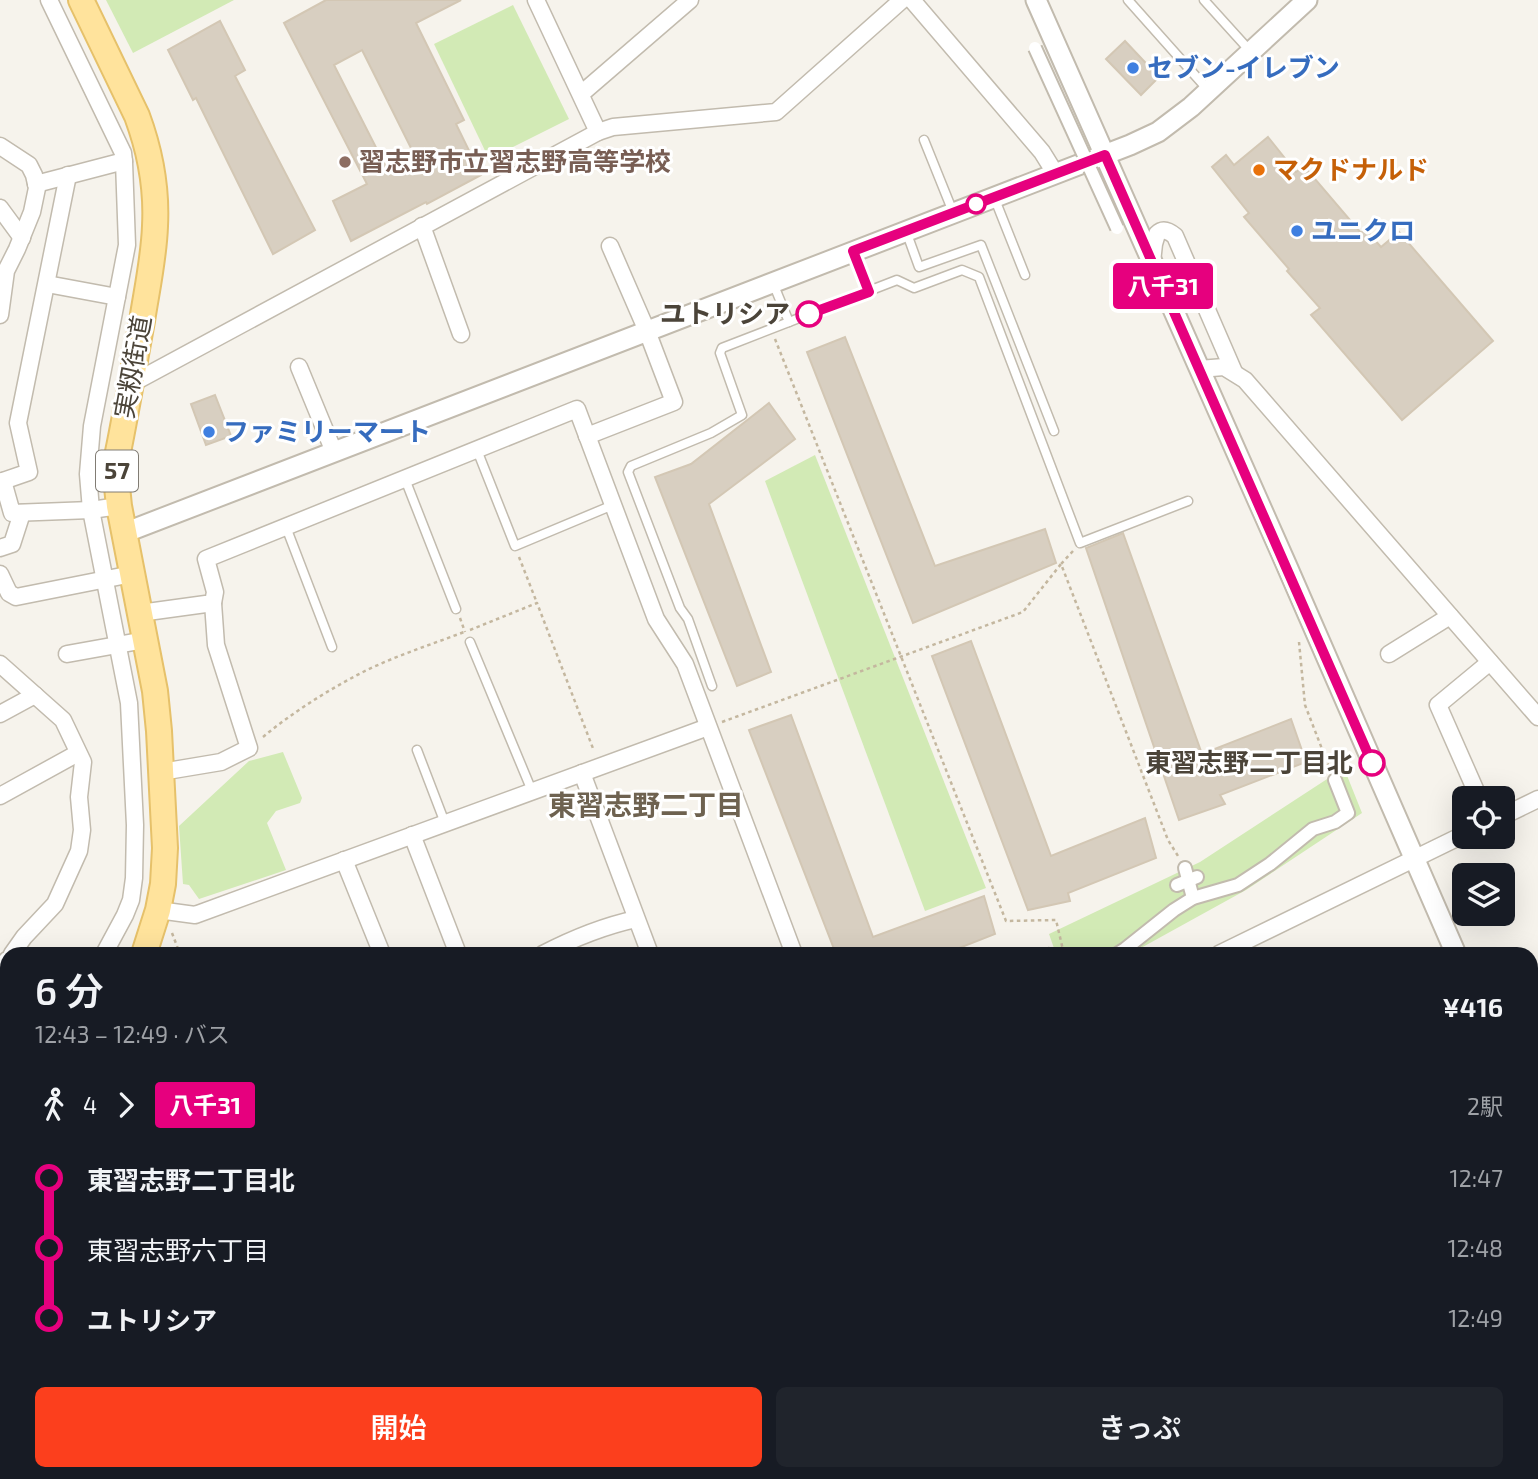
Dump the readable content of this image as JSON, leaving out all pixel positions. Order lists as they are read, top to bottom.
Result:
{
  "streets": {
    "main road": ["実籾街道", "57"]
  },
  "districts": ["東習志野二丁目"],
  "places": [
    "セブン-イレブン",
    "習志野市立習志野高等学校",
    "マクドナルド",
    "ユニクロ",
    "ユトリシア",
    "ファミリーマート",
    "東習志野二丁目北"
  ],
  "lines": ["bus line 八千31"],
  "page": {
    "on_map": "八千31",
    "heading": ["6 分", "12:43 – 12:49 · バス", "¥416"],
    "legs": ["4", "八千31", "2駅"],
    "list": [
      {
        "name": "東習志野二丁目北",
        "value": "12:47"
      },
      {
        "name": "東習志野六丁目",
        "value": "12:48"
      },
      {
        "name": "ユトリシア",
        "value": "12:49"
      }
    ],
    "buttons": ["開始", "きっぷ"]
  }
}
